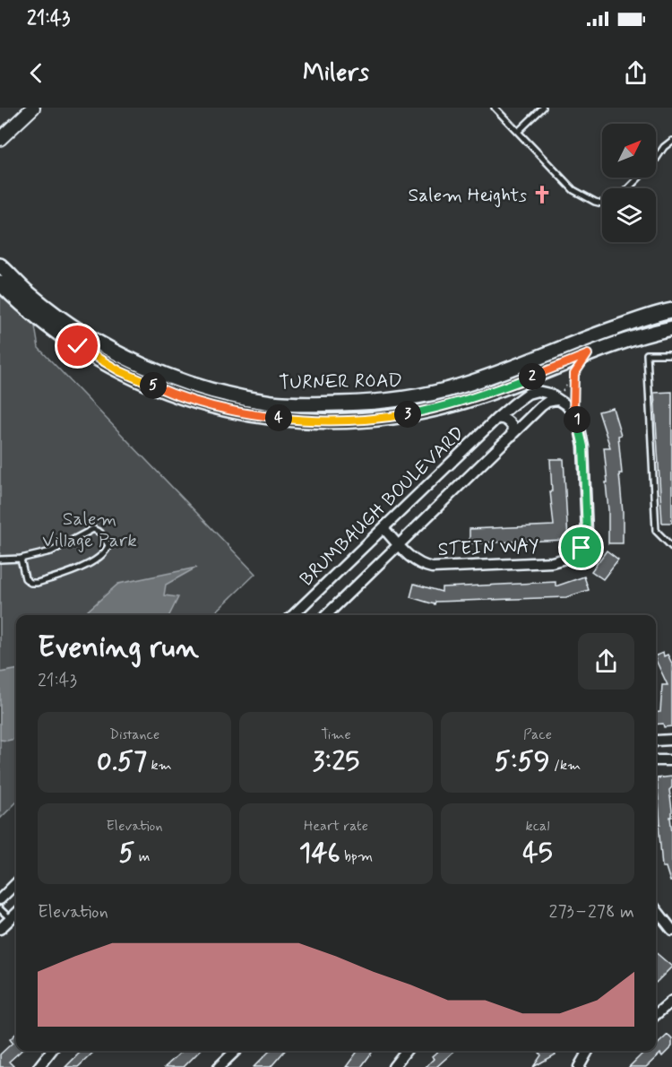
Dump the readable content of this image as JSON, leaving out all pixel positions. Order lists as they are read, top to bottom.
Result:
{
  "streets": {
    "main road": ["TURNER ROAD"],
    "street": ["BRUMBAUGH BOULEVARD", "STEIN WAY"]
  },
  "crossings": [
    ["BRUMBAUGH BOULEVARD", "STEIN WAY"]
  ],
  "parks": ["Salem Village Park"],
  "places": {
    "church": ["Salem Heights"]
  },
  "north": "top right",
  "page": {
    "status": "21:43",
    "header": "Milers",
    "pins": [
      "2",
      "5",
      "3",
      "4",
      "1"
    ],
    "heading": ["Evening run", "21:43"],
    "stats": [
      ["Distance", "0.57 km"],
      ["Time", "3:25"],
      ["Pace", "5:59 /km"],
      ["Elevation", "5 m"],
      ["Heart rate", "146 bpm"],
      ["kcal", "45"]
    ],
    "chart": ["Elevation", "273–278 m"]
  }
}
